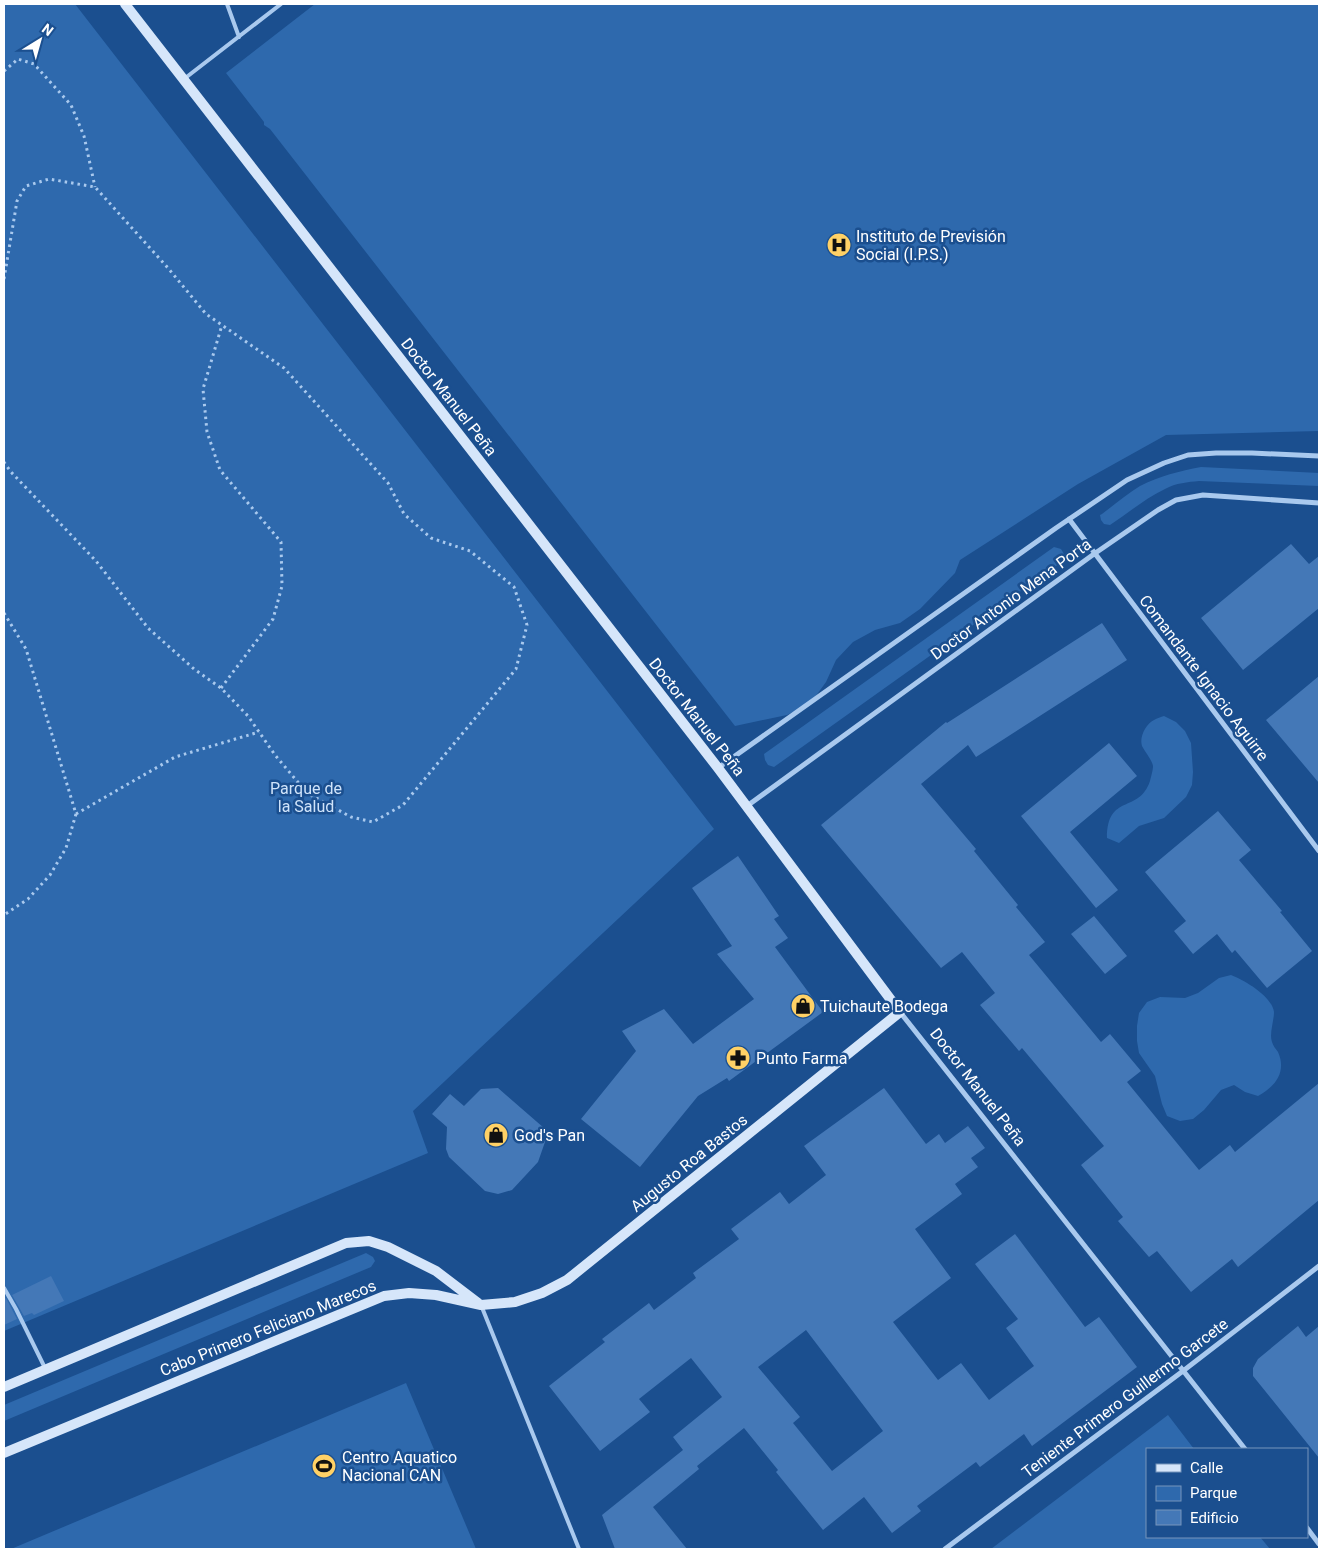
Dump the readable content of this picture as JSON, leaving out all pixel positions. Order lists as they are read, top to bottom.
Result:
{
  "streets": {
    "street": [
      "Doctor Manuel Peña",
      "Doctor Antonio Mena Porta",
      "Comandante Ignacio Aguirre",
      "Augusto Roa Bastos",
      "Cabo Primero Feliciano Marecos",
      "Teniente Primero Guillermo Garcete"
    ]
  },
  "crossings": [
    ["Doctor Manuel Peña", "Doctor Antonio Mena Porta"],
    ["Doctor Manuel Peña", "Augusto Roa Bastos"],
    ["Doctor Manuel Peña", "Teniente Primero Guillermo Garcete"],
    ["Doctor Antonio Mena Porta", "Comandante Ignacio Aguirre"],
    ["Augusto Roa Bastos", "Cabo Primero Feliciano Marecos"]
  ],
  "parks": ["Parque de la Salud"],
  "places": {
    "hospital": ["Instituto de Previsión Social (I.P.S.)"],
    "shop": ["Tuichaute Bodega", "God's Pan"],
    "pharmacy": ["Punto Farma"],
    "sports": ["Centro Aquatico Nacional CAN"]
  },
  "legend": ["Calle", "Parque", "Edificio"],
  "north": "top right"
}
